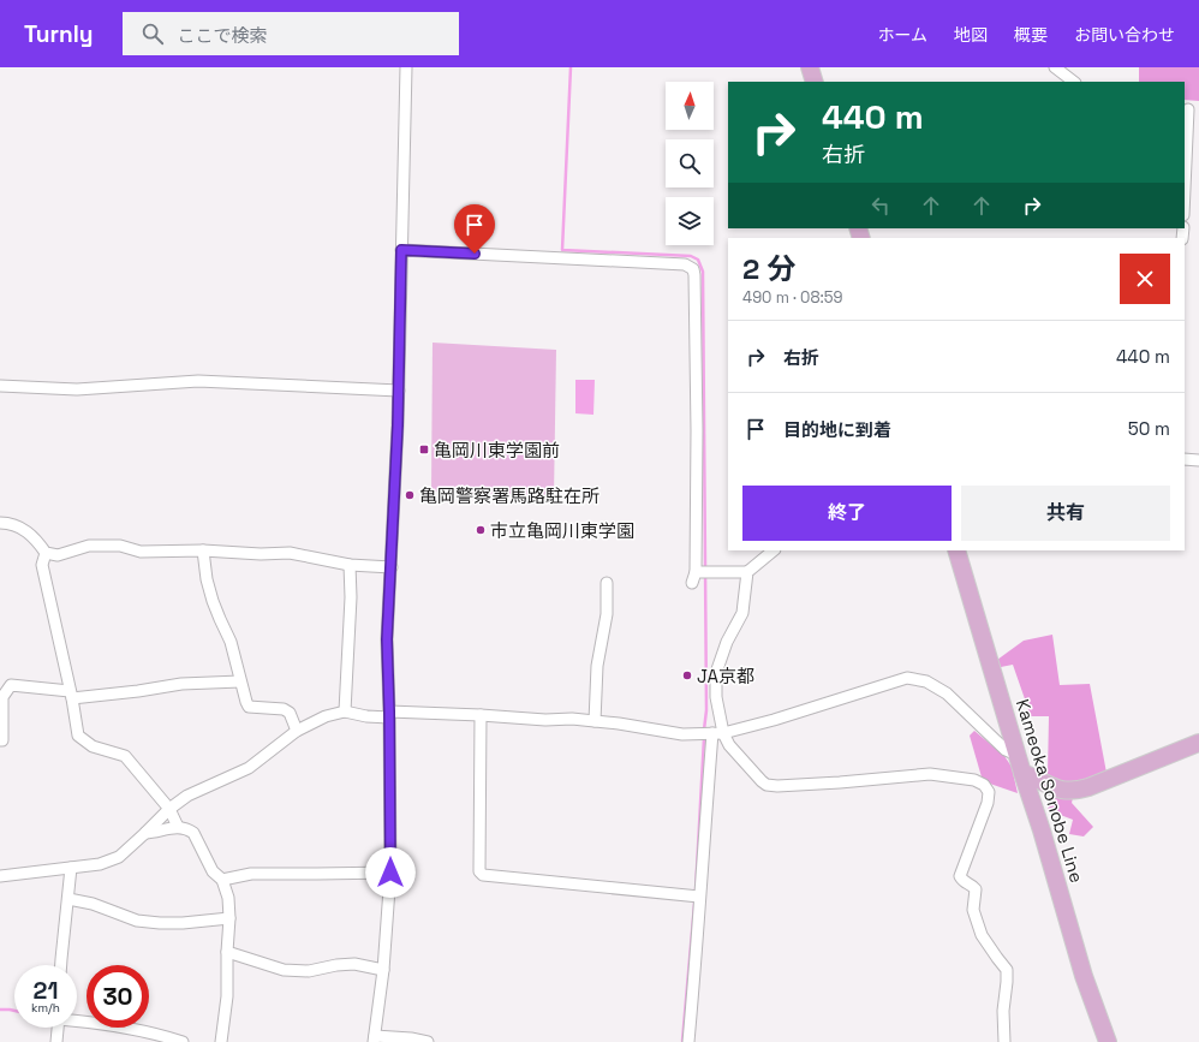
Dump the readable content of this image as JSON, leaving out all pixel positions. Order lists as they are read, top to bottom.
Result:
{
  "streets": {
    "main road": ["Kameoka Sonobe Line"]
  },
  "places": {
    "transit": ["亀岡川東学園前"],
    "other": ["亀岡警察署馬路駐在所", "市立亀岡川東学園", "JA京都"]
  },
  "north": "top",
  "page": {
    "header": "Turnly",
    "search": "ここで検索",
    "nav": [
      "ホーム",
      "地図",
      "概要",
      "お問い合わせ"
    ],
    "turn": ["440 m", "右折"],
    "heading": ["2 分", "490 m · 08:59"],
    "list": [
      {
        "name": "右折",
        "value": "440 m"
      },
      {
        "name": "目的地に到着",
        "value": "50 m"
      }
    ],
    "buttons": ["終了", "共有"],
    "speed": "21 km/h",
    "limit": "30"
  }
}
